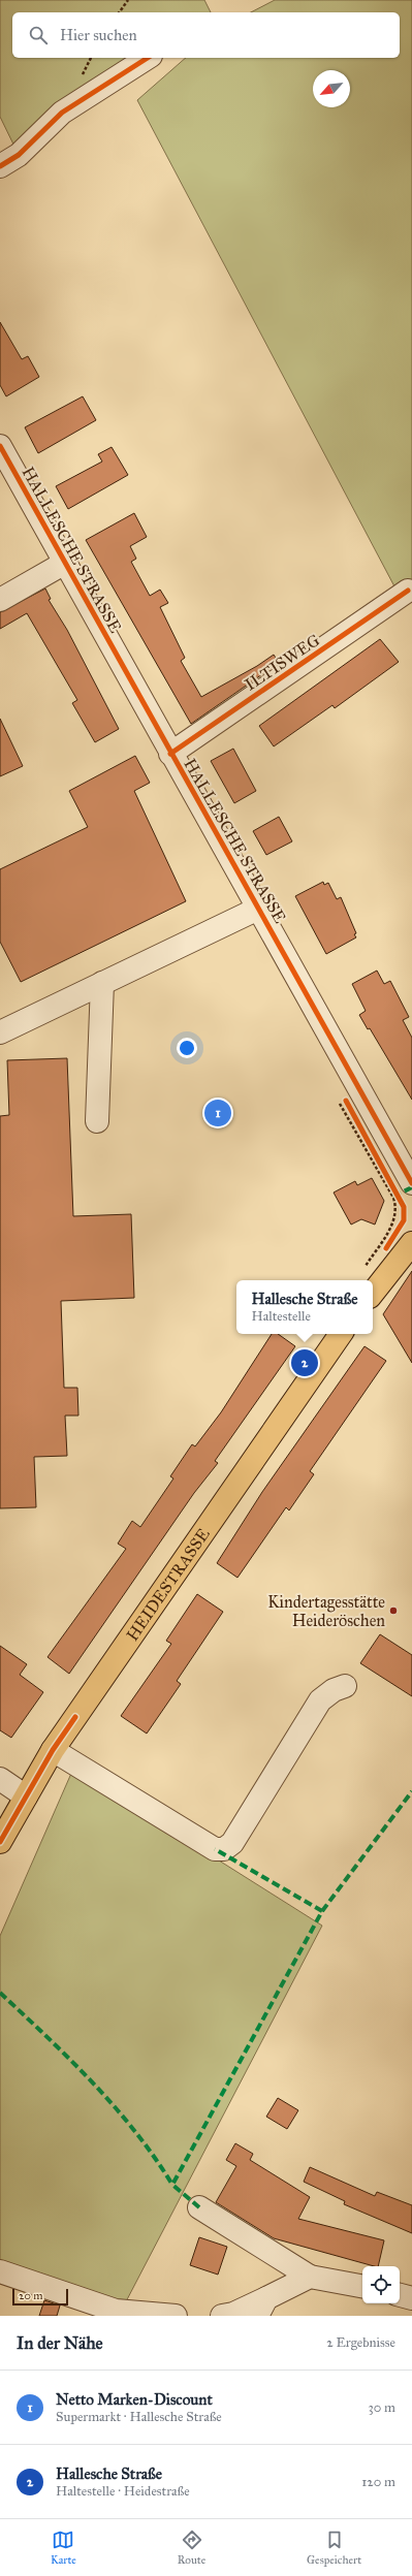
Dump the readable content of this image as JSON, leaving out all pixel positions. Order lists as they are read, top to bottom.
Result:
{
  "streets": {
    "main road": ["HEIDESTRASSE"],
    "street": ["HALLESCHE STRASSE", "ILTISWEG"]
  },
  "crossings": [
    ["HALLESCHE STRASSE", "ILTISWEG"]
  ],
  "places": ["Kindertagesstätte Heideröschen"],
  "scale_bar": "20 m",
  "north": "bottom left",
  "page": {
    "search": "Hier suchen",
    "pins": ["1", "2"],
    "popup": ["Hallesche Straße", "Haltestelle"],
    "scale": "20 m",
    "heading": ["In der Nähe", "2 Ergebnisse"],
    "list": [
      {
        "mark": "1",
        "name": "Netto Marken-Discount",
        "note": "Supermarkt · Hallesche Straße",
        "value": "30 m"
      },
      {
        "mark": "2",
        "name": "Hallesche Straße",
        "note": "Haltestelle · Heidestraße",
        "value": "120 m"
      }
    ],
    "nav": ["Karte", "Route", "Gespeichert"]
  }
}
